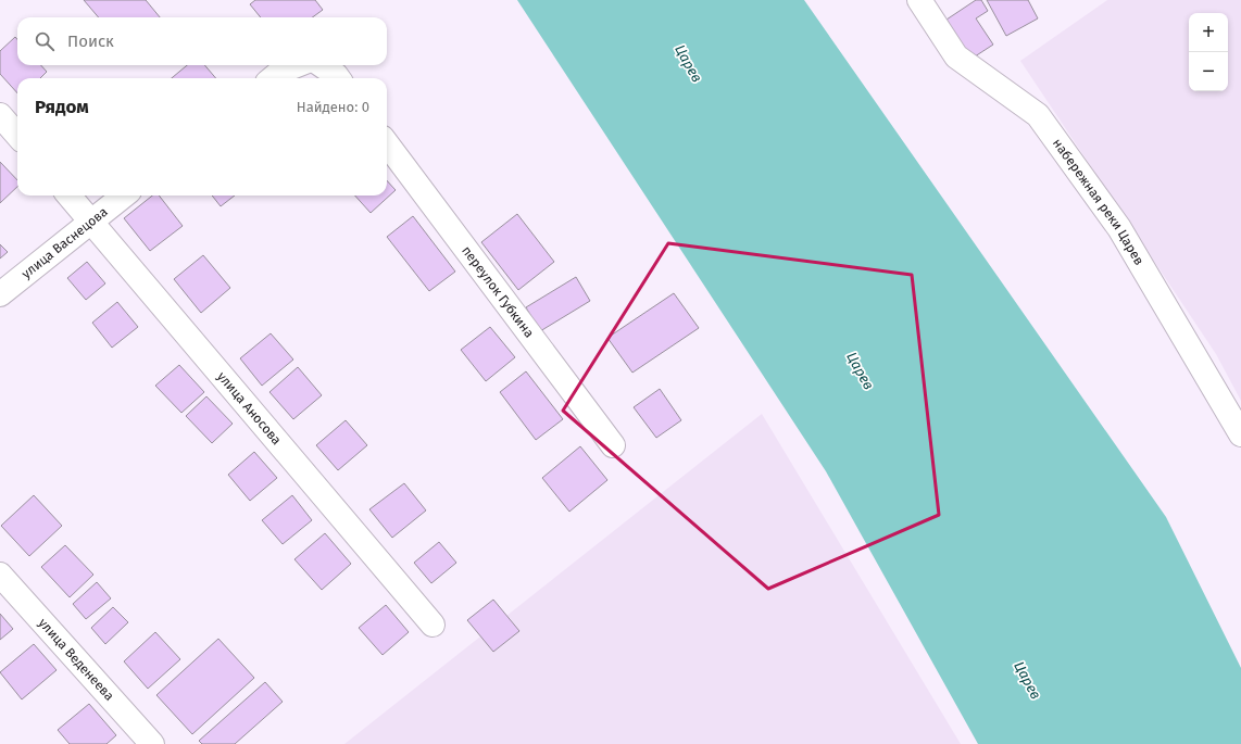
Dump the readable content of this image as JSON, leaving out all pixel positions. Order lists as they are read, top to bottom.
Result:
{
  "streets": {
    "street": [
      "набережная реки Царев",
      "улица Васнецова",
      "переулок Губкина",
      "улица Аносова",
      "улица Веденеева"
    ]
  },
  "crossings": [
    ["улица Васнецова", "улица Аносова"]
  ],
  "water": ["Царев"],
  "page": {
    "map_buttons": ["+", "−"],
    "search": "Поиск",
    "heading": ["Рядом", "Найдено: 0"]
  }
}
